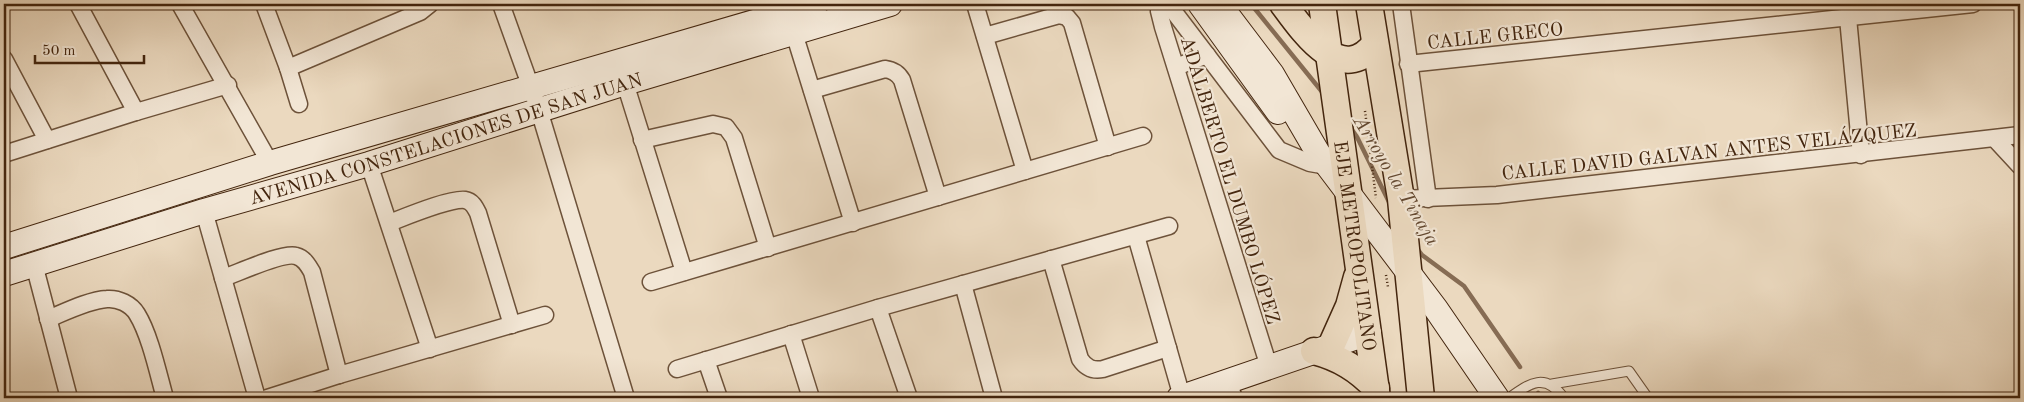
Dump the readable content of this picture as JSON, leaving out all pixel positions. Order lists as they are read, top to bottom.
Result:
{
  "streets": {
    "main road": ["EJE METROPOLITANO"],
    "street": [
      "CALLE GRECO",
      "AVENIDA CONSTELACIONES DE SAN JUAN",
      "CALLE DAVID GALVAN ANTES VELÁZQUEZ",
      "ADALBERTO EL DUMBO LÓPEZ"
    ]
  },
  "water": ["Arroyo la Tinaja"],
  "scale_bar": "50 m"
}
